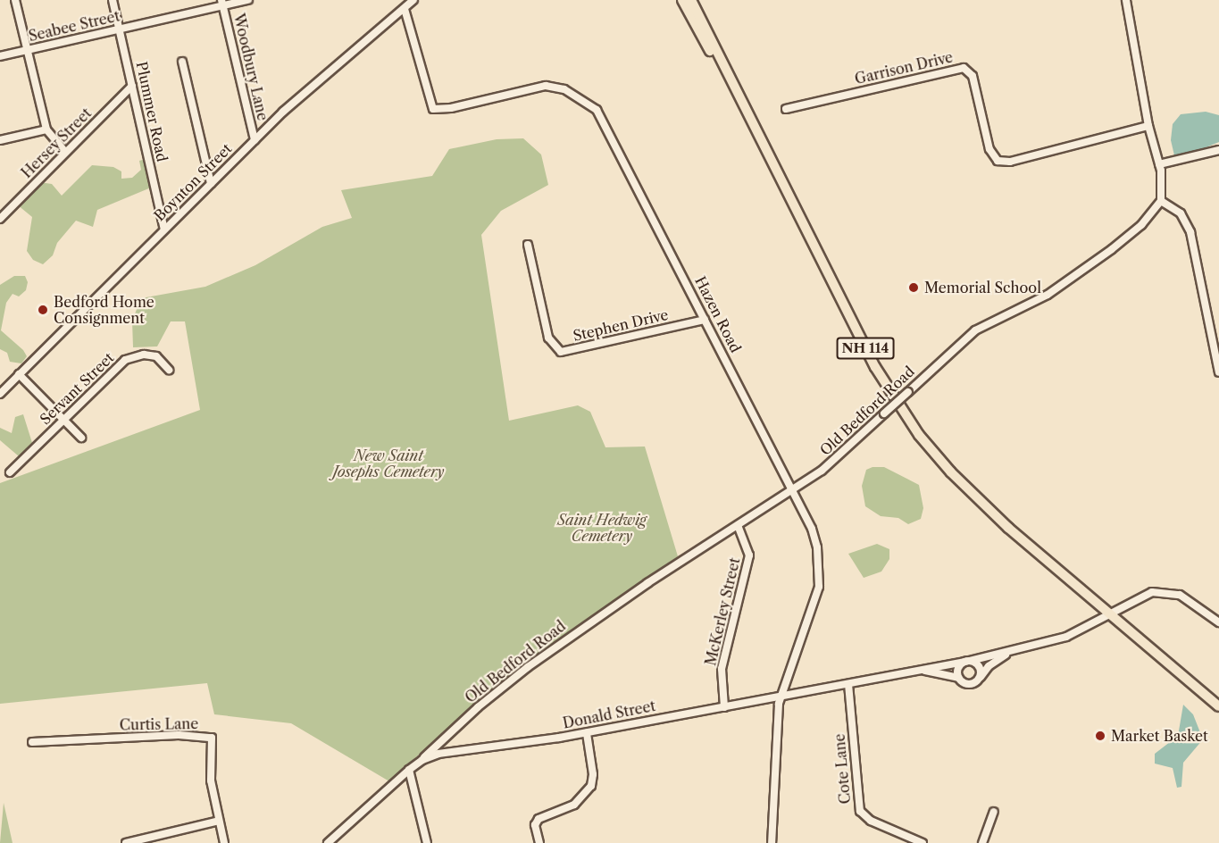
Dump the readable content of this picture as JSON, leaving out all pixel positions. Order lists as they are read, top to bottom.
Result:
{
  "streets": {
    "main road": ["NH 114"],
    "street": [
      "Seabee Street",
      "Woodbury Lane",
      "Garrison Drive",
      "Plummer Road",
      "Hersey Street",
      "Boynton Street",
      "Hazen Road",
      "Stephen Drive",
      "Servant Street",
      "Old Bedford Road",
      "McKerley Street",
      "Donald Street",
      "Curtis Lane",
      "Cote Lane"
    ]
  },
  "crossings": [
    ["Seabee Street", "Woodbury Lane"],
    ["Seabee Street", "Plummer Road"],
    ["Woodbury Lane", "Boynton Street"],
    ["Plummer Road", "Hersey Street"],
    ["Plummer Road", "Boynton Street"],
    ["Boynton Street", "Hazen Road"],
    ["Hazen Road", "Stephen Drive"],
    ["Hazen Road", "Old Bedford Road"],
    ["Hazen Road", "Donald Street"],
    ["NH 114", "Donald Street"],
    ["Old Bedford Road", "McKerley Street"],
    ["Old Bedford Road", "Donald Street"],
    ["McKerley Street", "Donald Street"],
    ["Donald Street", "Cote Lane"]
  ],
  "parks": ["New Saint Josephs Cemetery", "Saint Hedwig Cemetery"],
  "places": ["Memorial School", "Bedford Home Consignment", "Market Basket"]
}
